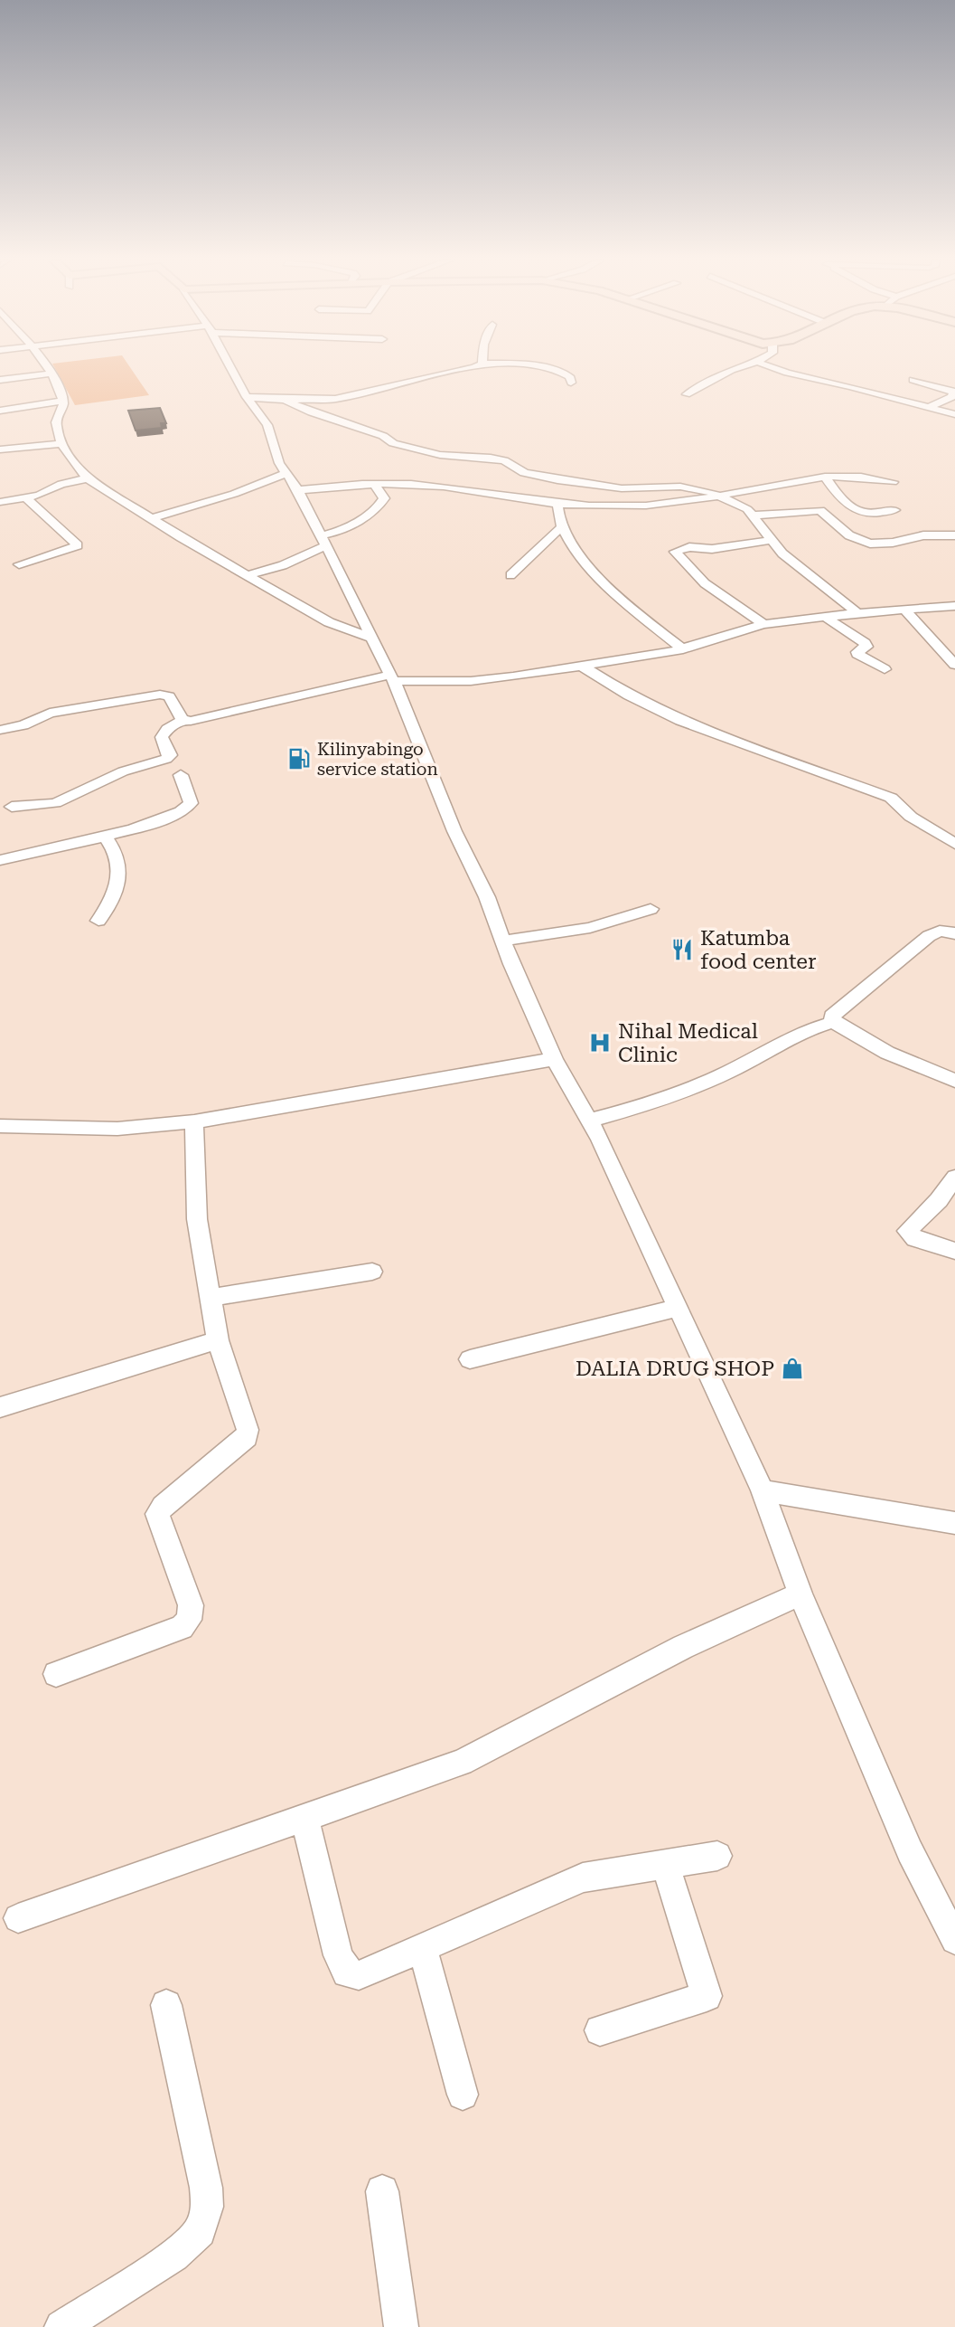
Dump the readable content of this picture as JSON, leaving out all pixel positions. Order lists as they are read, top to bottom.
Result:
{
  "places": {
    "fuel station": ["Kilinyabingo service station"],
    "restaurant": ["Katumba food center"],
    "hospital": ["Nihal Medical Clinic"],
    "shop": ["DALIA DRUG SHOP"]
  }
}
